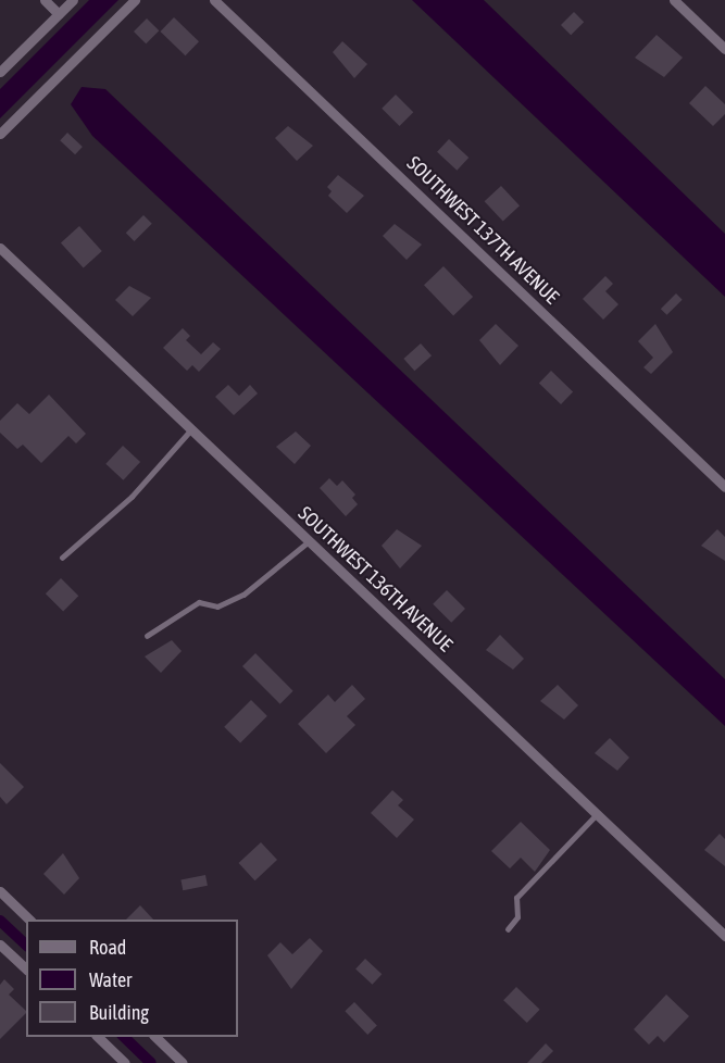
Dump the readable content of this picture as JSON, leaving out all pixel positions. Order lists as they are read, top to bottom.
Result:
{
  "streets": {
    "street": ["SOUTHWEST 137TH AVENUE", "SOUTHWEST 136TH AVENUE"]
  },
  "legend": ["Road", "Water", "Building"]
}
